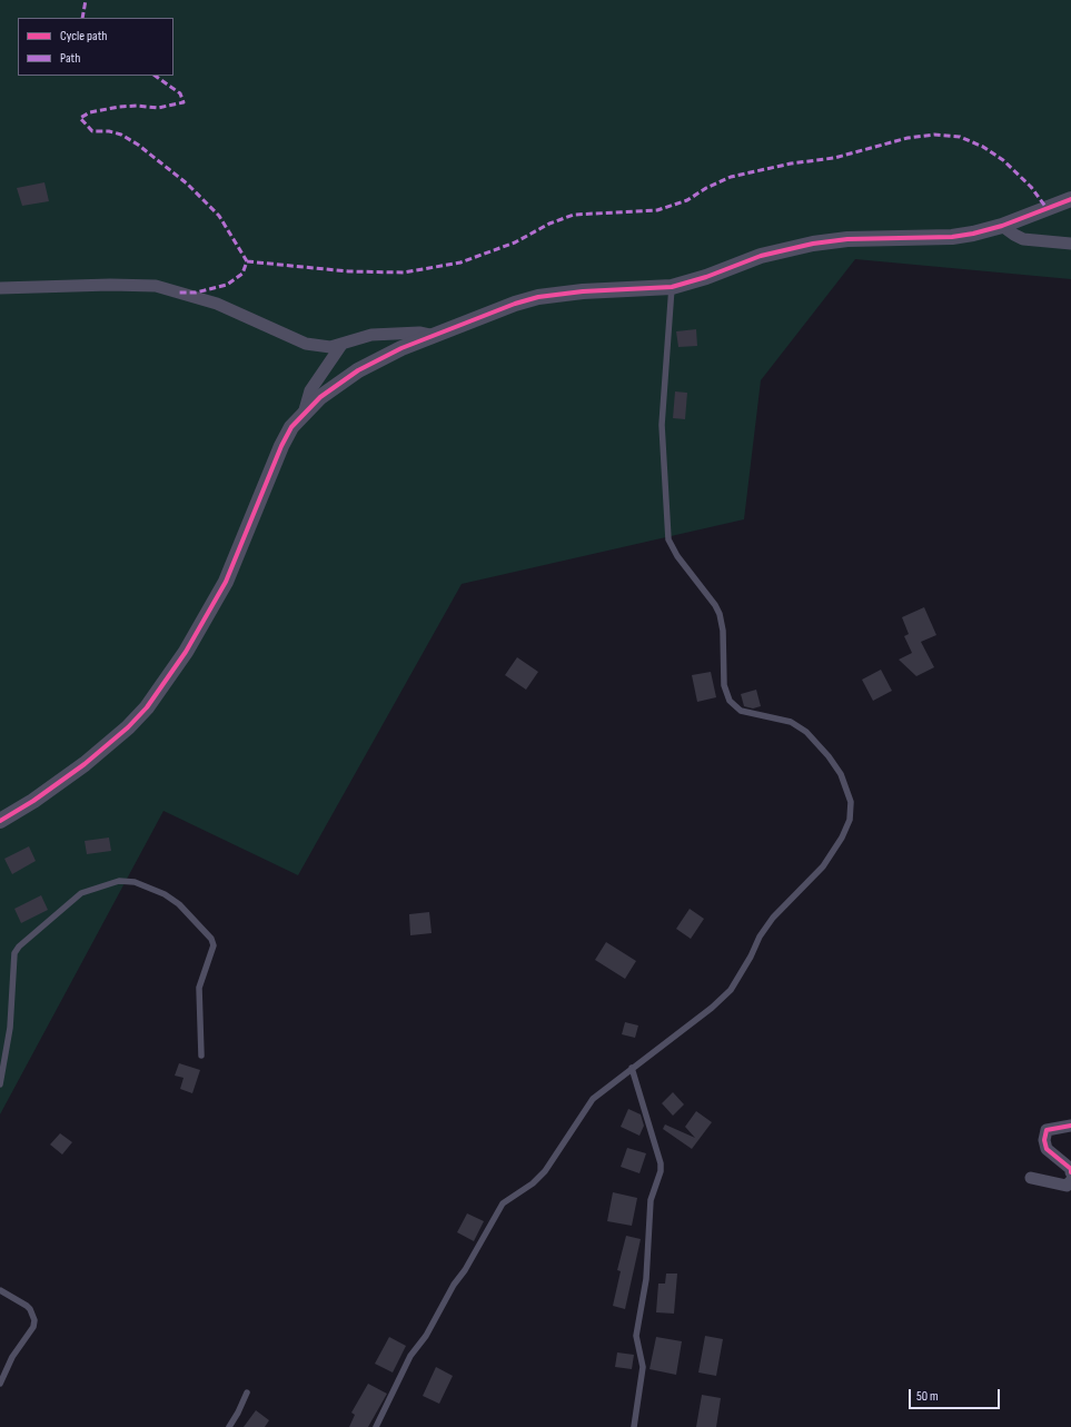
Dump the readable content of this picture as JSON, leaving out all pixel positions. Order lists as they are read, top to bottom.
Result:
{
  "legend": ["Cycle path", "Path"],
  "scale_bar": "50 m"
}
